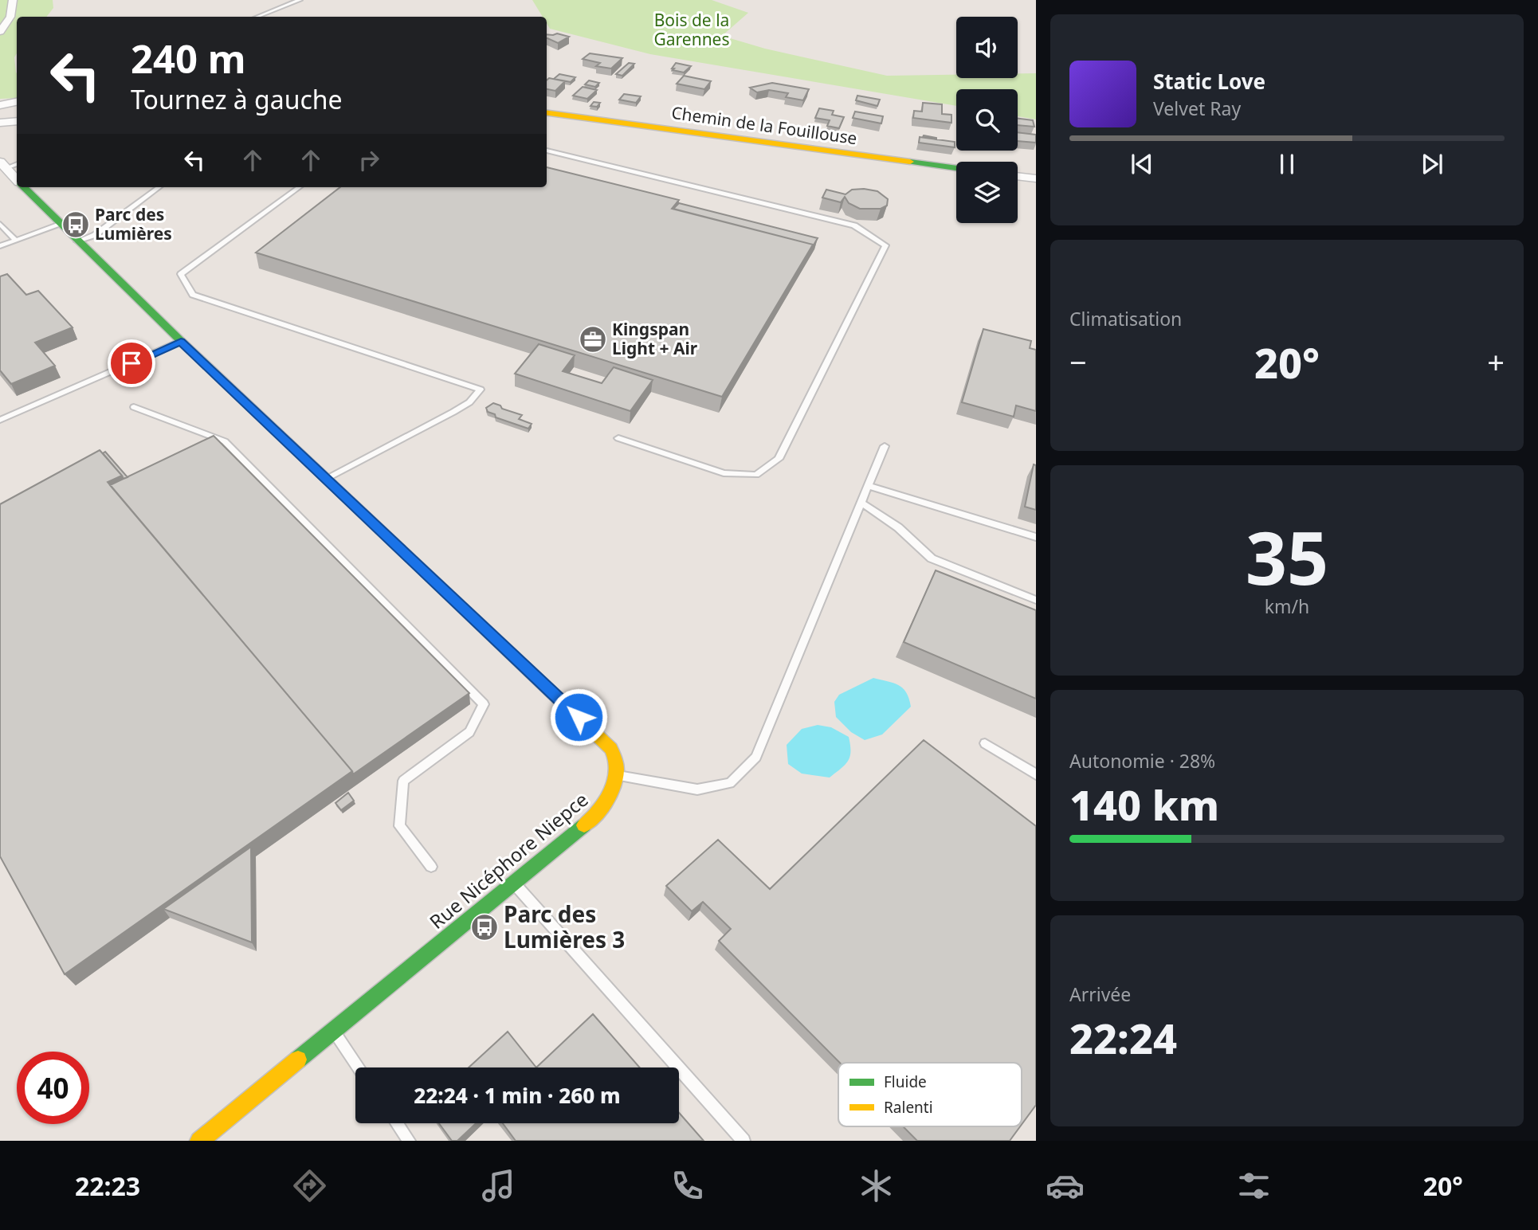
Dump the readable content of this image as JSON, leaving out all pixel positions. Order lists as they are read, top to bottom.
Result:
{
  "streets": {
    "street": ["Chemin de la Fouillouse", "Rue Nicéphore Niepce"]
  },
  "parks": ["Bois de la Garennes"],
  "places": {
    "bus stop": ["Parc des Lumières", "Parc des Lumières 3"],
    "office": ["Kingspan Light + Air"]
  },
  "legend": ["Fluide", "Ralenti"],
  "page": {
    "turn": ["240 m", "Tournez à gauche"],
    "song": ["Static Love", "Velvet Ray"],
    "tile": [
      "Climatisation",
      ["35", "km/h"],
      ["Autonomie · 28%", "140 km"],
      ["Arrivée", "22:24"]
    ],
    "heat": ["−", "20°", "+"],
    "limit": "40",
    "trip": "22:24 · 1 min · 260 m",
    "tabs": ["22:23", "20°"]
  }
}
